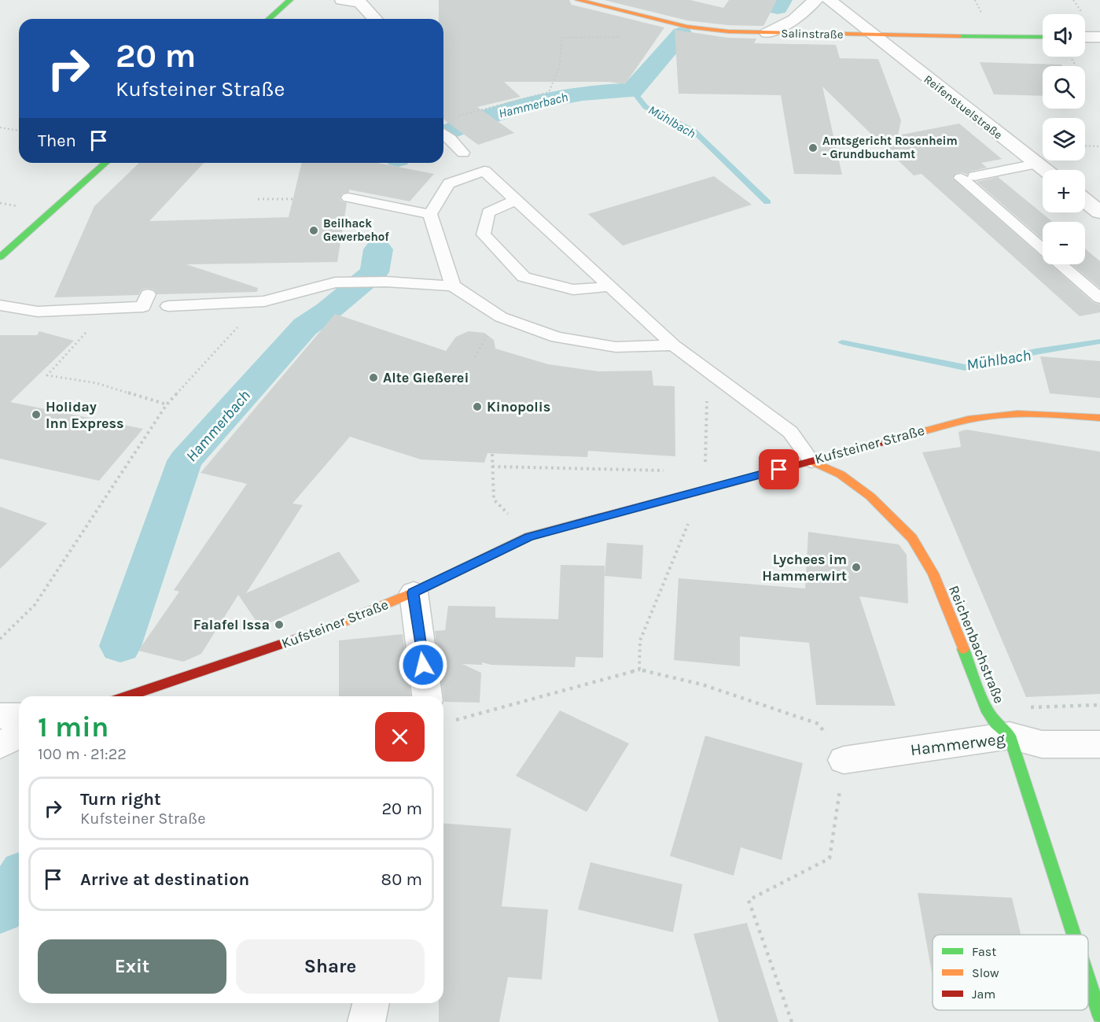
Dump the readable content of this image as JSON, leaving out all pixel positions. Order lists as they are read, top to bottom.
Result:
{
  "streets": {
    "street": [
      "Salinstraße",
      "Reifenstuelstraße",
      "Kufsteiner Straße",
      "Reichenbachstraße",
      "Hammerweg"
    ]
  },
  "crossings": [
    ["Salinstraße", "Reifenstuelstraße"],
    ["Kufsteiner Straße", "Reichenbachstraße"],
    ["Reichenbachstraße", "Hammerweg"]
  ],
  "water": ["Hammerbach", "Mühlbach"],
  "places": [
    "Amtsgericht Rosenheim - Grundbuchamt",
    "Beilhack Gewerbehof",
    "Alte Gießerei",
    "Kinopolis",
    "Holiday Inn Express",
    "Lychees im Hammerwirt",
    "Falafel Issa"
  ],
  "legend": ["Fast", "Slow", "Jam"],
  "page": {
    "map_buttons": ["+", "−"],
    "turn": ["20 m", "Kufsteiner Straße"],
    "then": "Then",
    "heading": ["1 min", "100 m · 21:22"],
    "list": [
      {
        "name": "Turn right",
        "note": "Kufsteiner Straße",
        "value": "20 m"
      },
      {
        "name": "Arrive at destination",
        "value": "80 m"
      }
    ],
    "buttons": ["Exit", "Share"]
  }
}
